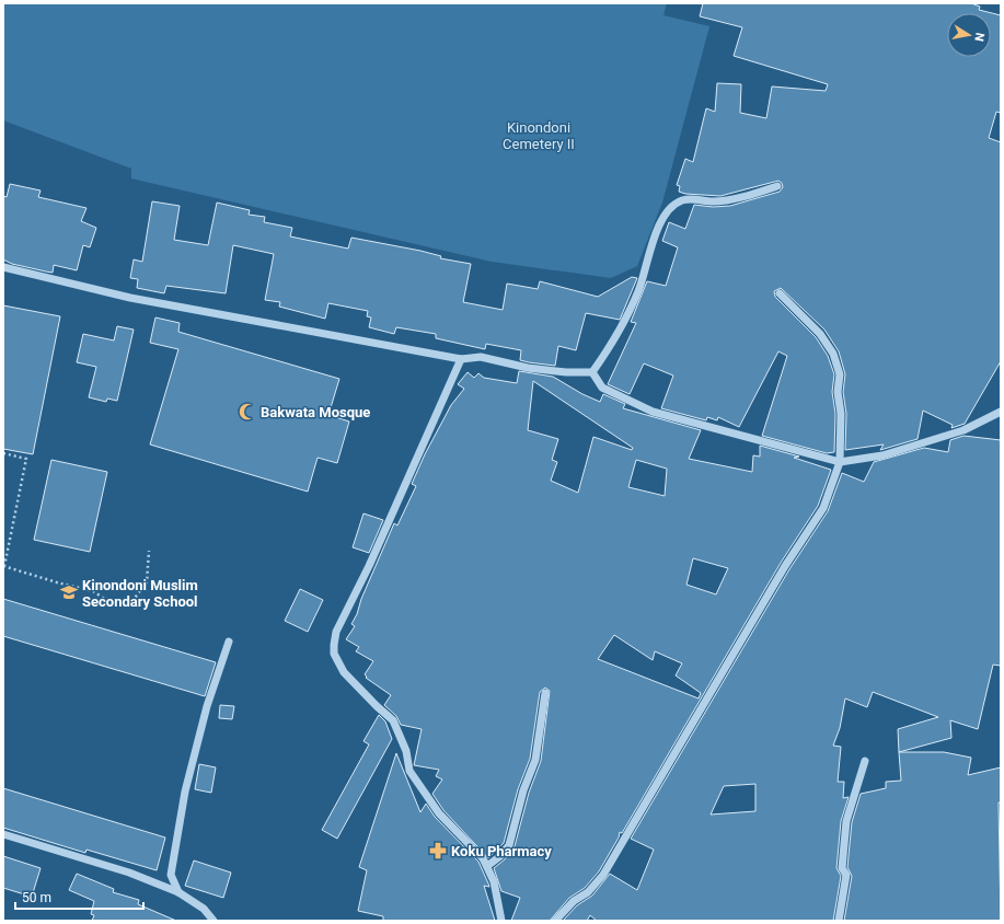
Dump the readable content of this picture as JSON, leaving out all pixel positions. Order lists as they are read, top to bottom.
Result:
{
  "parks": ["Kinondoni Cemetery II"],
  "places": {
    "mosque": ["Bakwata Mosque"],
    "school or university": ["Kinondoni Muslim Secondary School"],
    "pharmacy": ["Koku Pharmacy"]
  },
  "scale_bar": "50 m",
  "north": "right"
}
